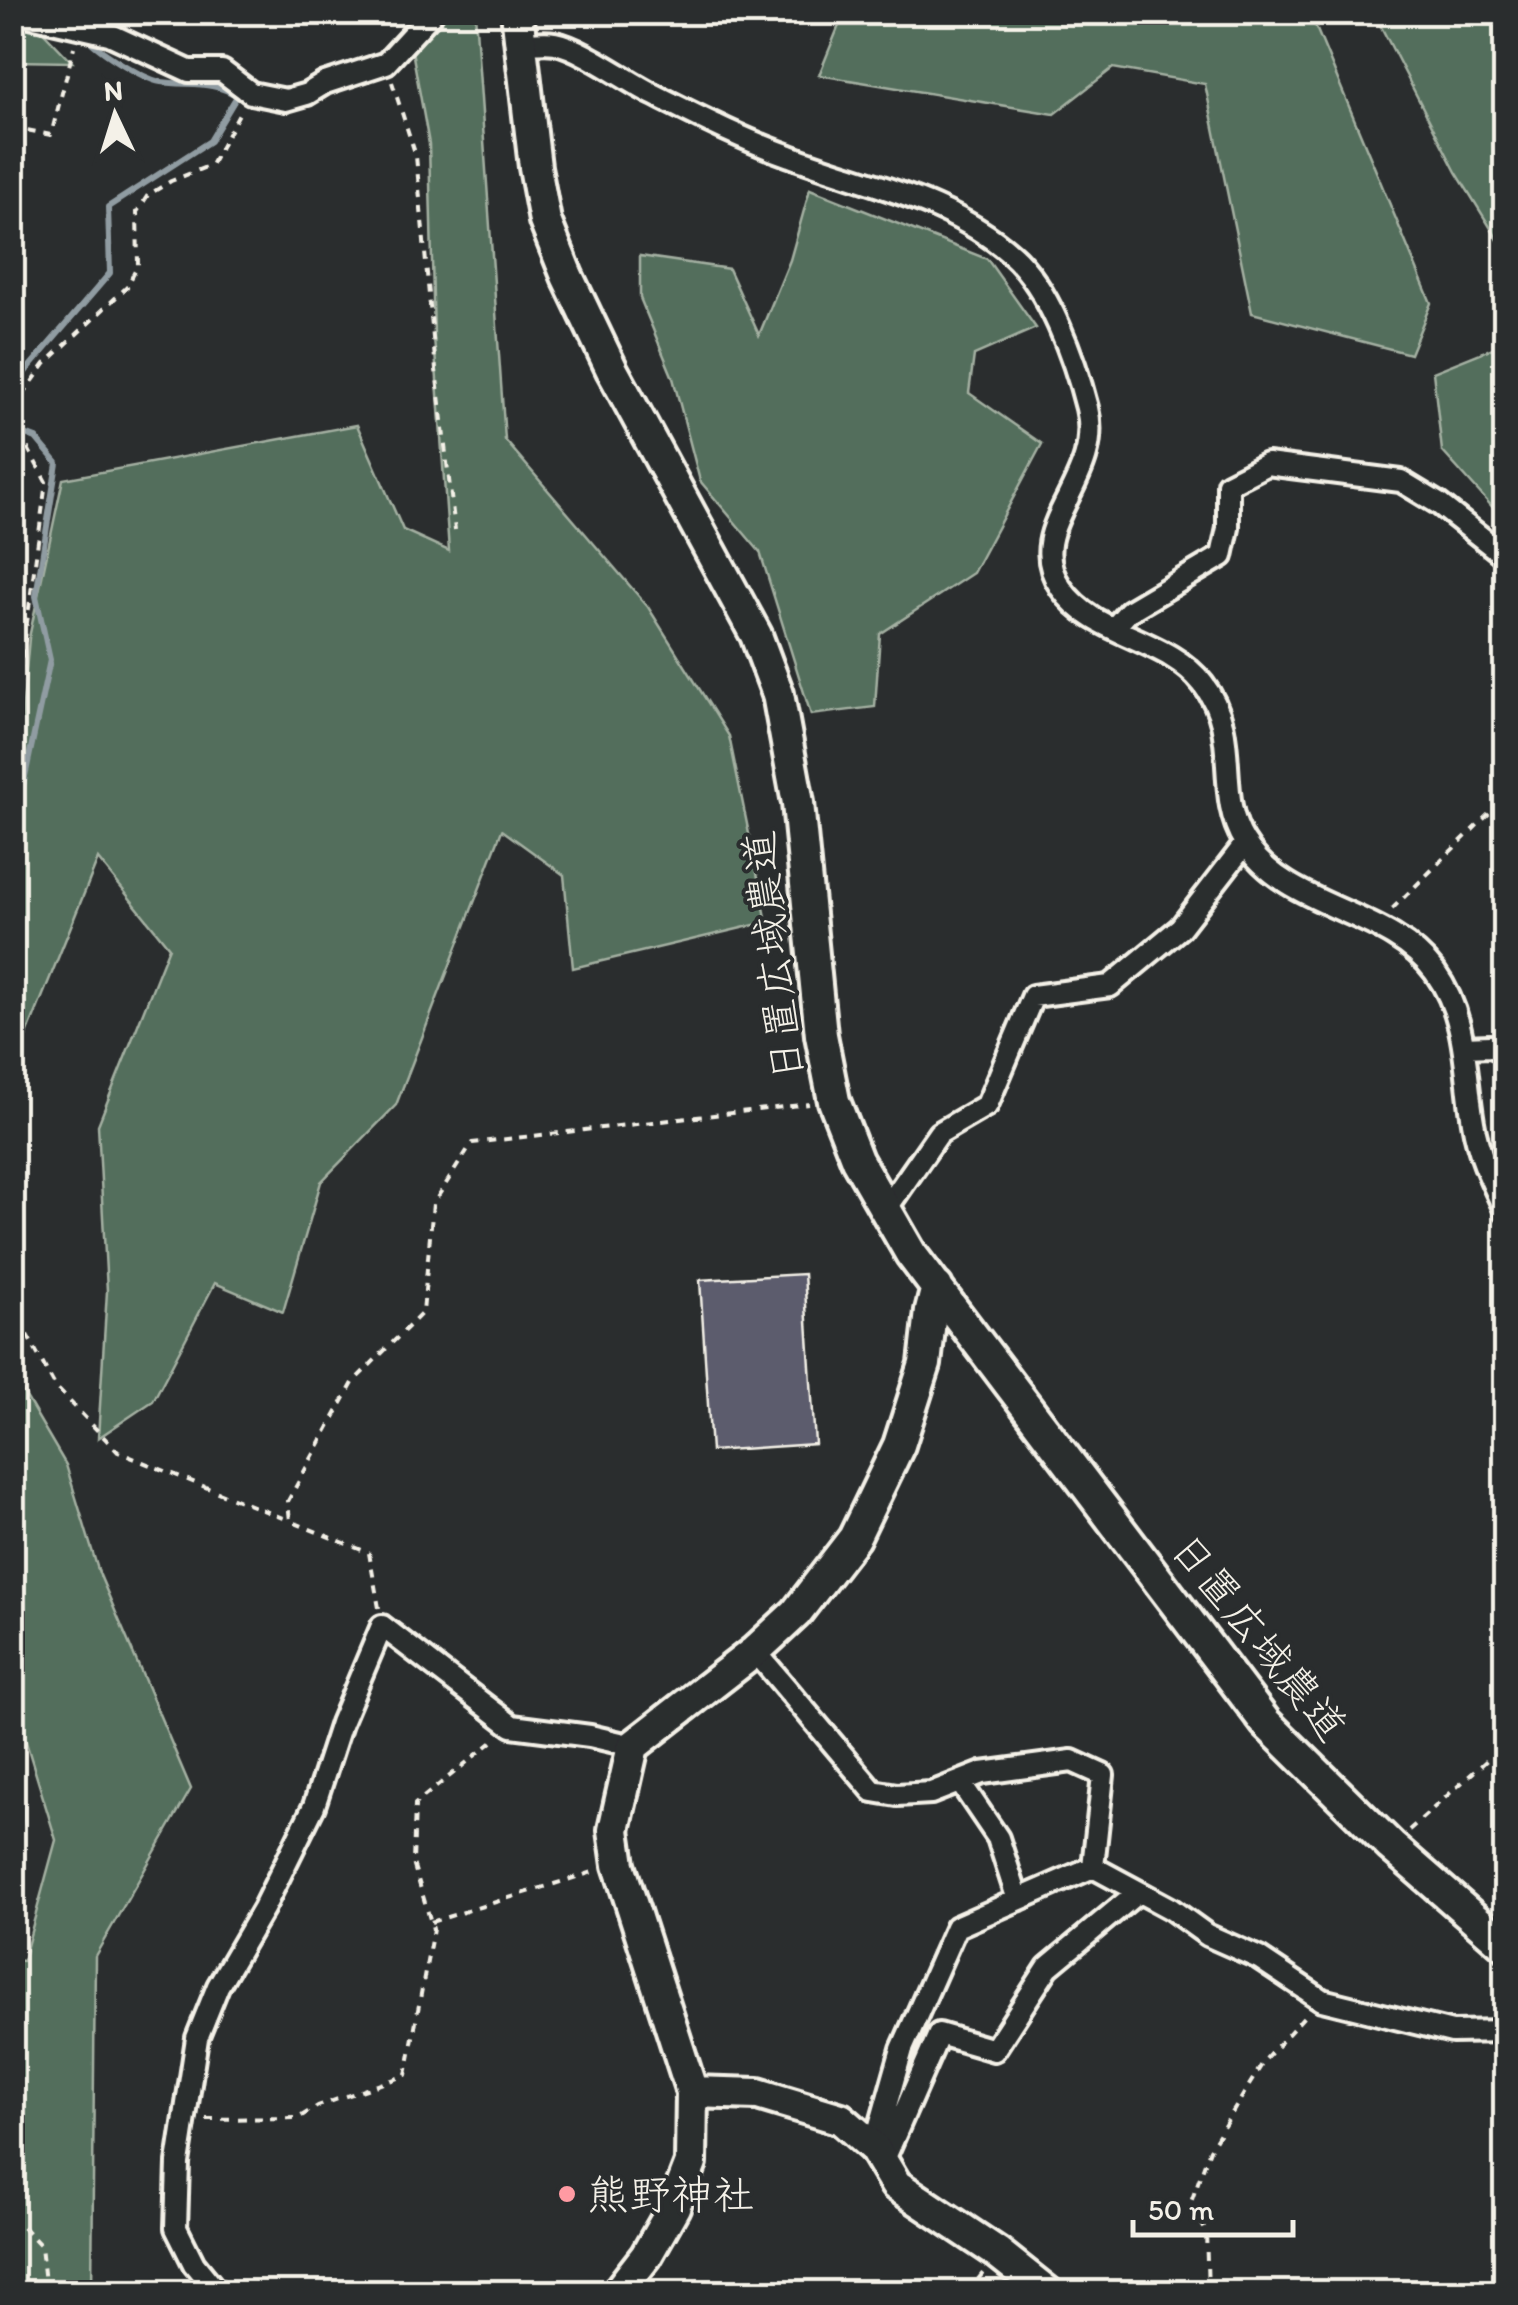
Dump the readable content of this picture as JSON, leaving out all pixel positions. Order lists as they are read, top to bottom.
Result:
{
  "streets": {
    "street": ["日置広域農道"]
  },
  "places": ["熊野神社"],
  "scale_bar": "50 m",
  "north": "top"
}
